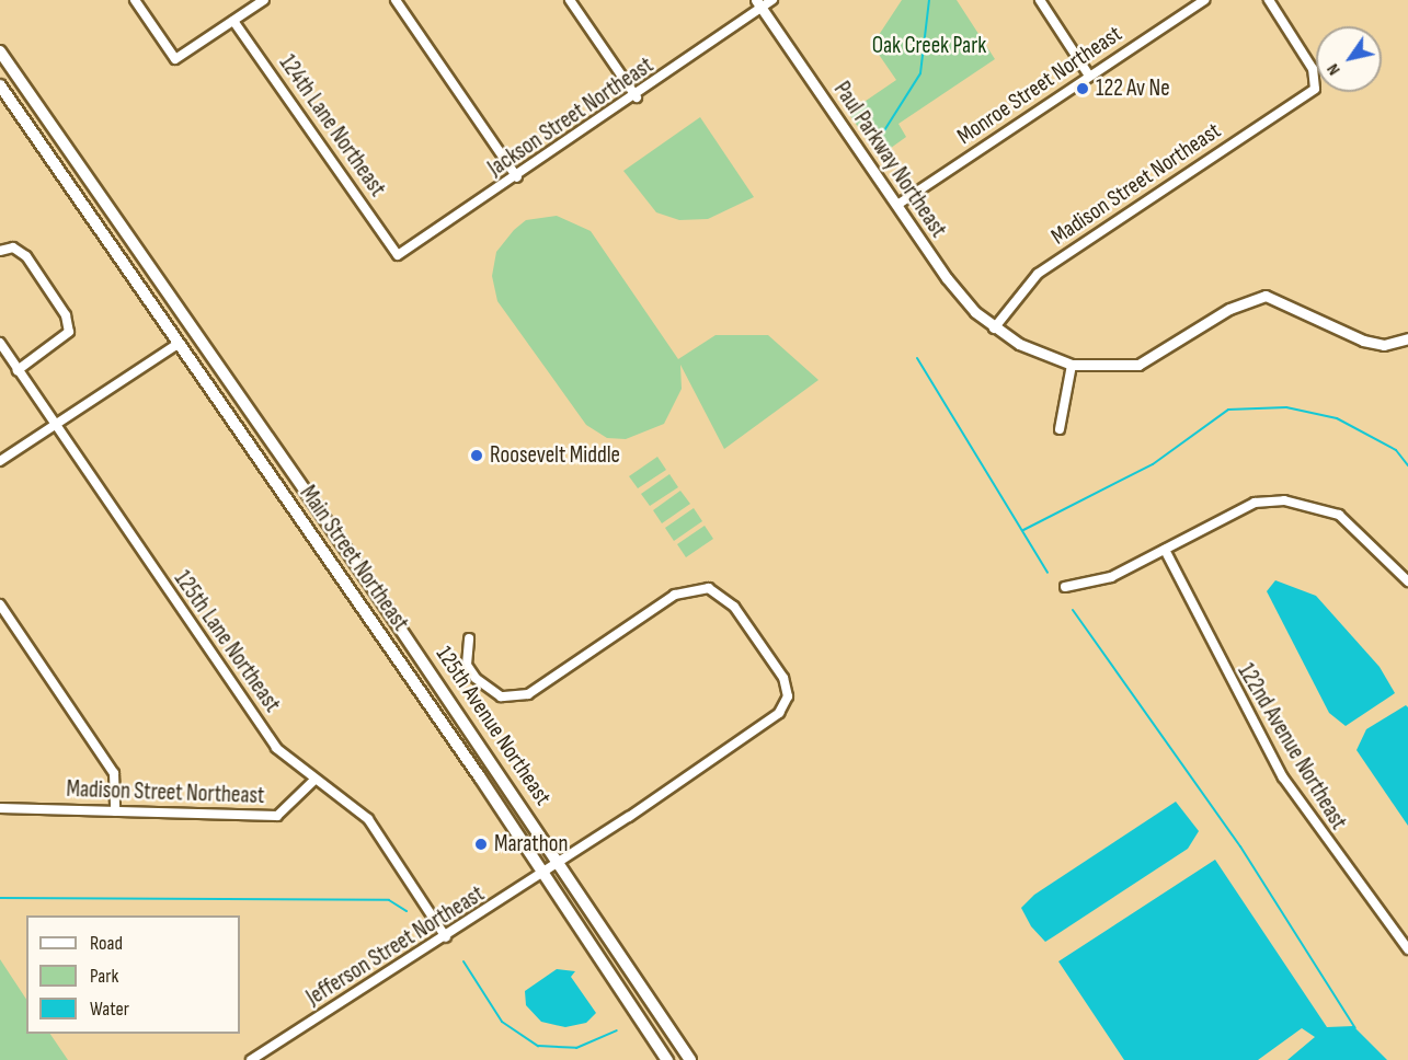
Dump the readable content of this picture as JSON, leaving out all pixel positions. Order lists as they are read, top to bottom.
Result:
{
  "streets": {
    "main road": ["Main Street Northeast", "125th Avenue Northeast"],
    "street": [
      "Monroe Street Northeast",
      "Jackson Street Northeast",
      "124th Lane Northeast",
      "Paul Parkway Northeast",
      "Madison Street Northeast",
      "125th Lane Northeast",
      "122nd Avenue Northeast",
      "Jefferson Street Northeast"
    ]
  },
  "crossings": [
    ["Monroe Street Northeast", "Paul Parkway Northeast"],
    ["Jackson Street Northeast", "124th Lane Northeast"],
    ["Jackson Street Northeast", "Paul Parkway Northeast"],
    ["Paul Parkway Northeast", "Madison Street Northeast"],
    ["Madison Street Northeast", "125th Lane Northeast"],
    ["Main Street Northeast", "Jefferson Street Northeast"],
    ["125th Lane Northeast", "Jefferson Street Northeast"],
    ["125th Avenue Northeast", "Jefferson Street Northeast"]
  ],
  "parks": ["Oak Creek Park"],
  "places": ["122 Av Ne", "Roosevelt Middle", "Marathon"],
  "legend": ["Road", "Park", "Water"],
  "north": "bottom left"
}
